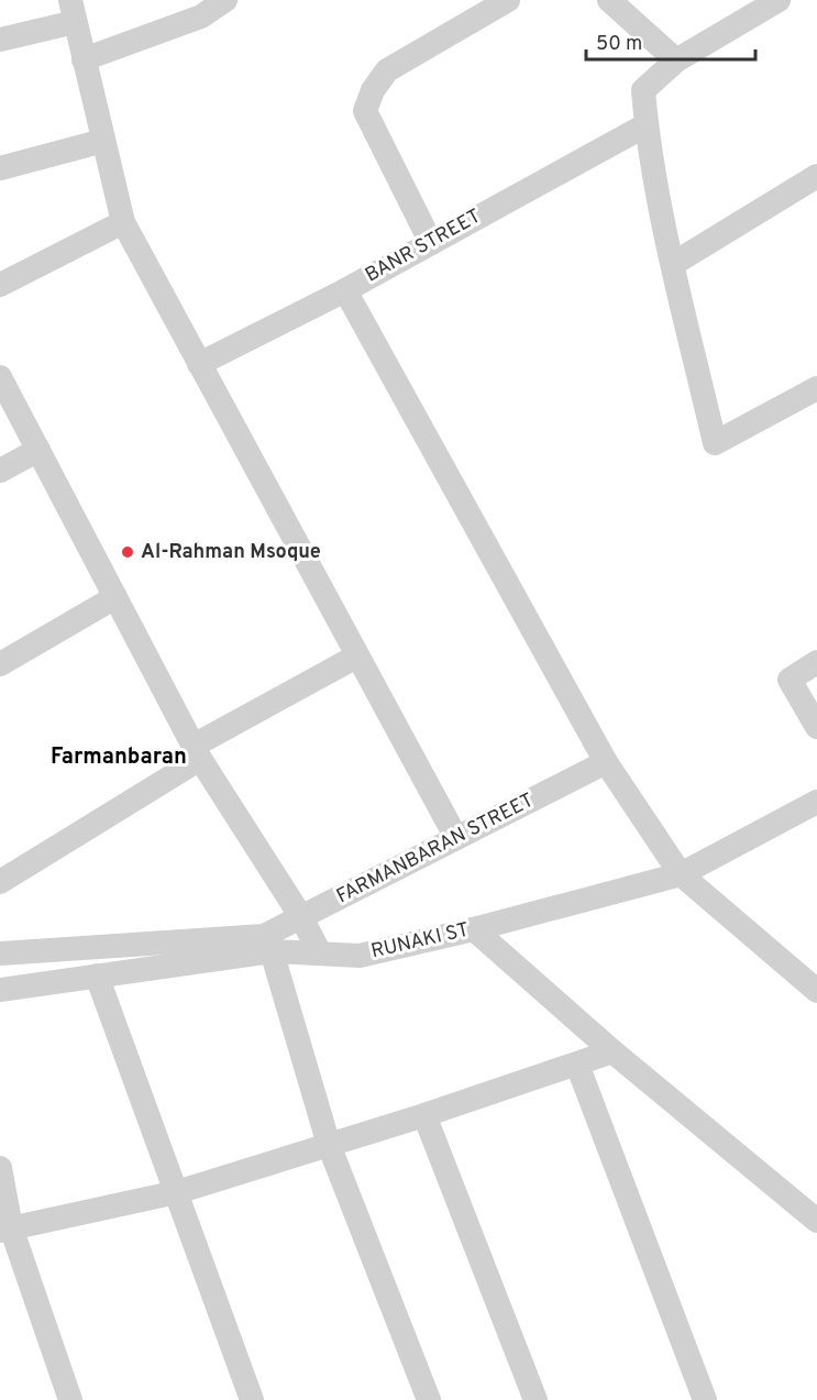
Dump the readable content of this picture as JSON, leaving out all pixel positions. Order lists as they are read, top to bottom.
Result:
{
  "streets": {
    "street": ["BANR STREET", "FARMANBARAN STREET", "RUNAKI ST"]
  },
  "crossings": [
    ["FARMANBARAN STREET", "RUNAKI ST"]
  ],
  "districts": ["Farmanbaran"],
  "places": ["Al-Rahman Msoque"],
  "scale_bar": "50 m"
}
